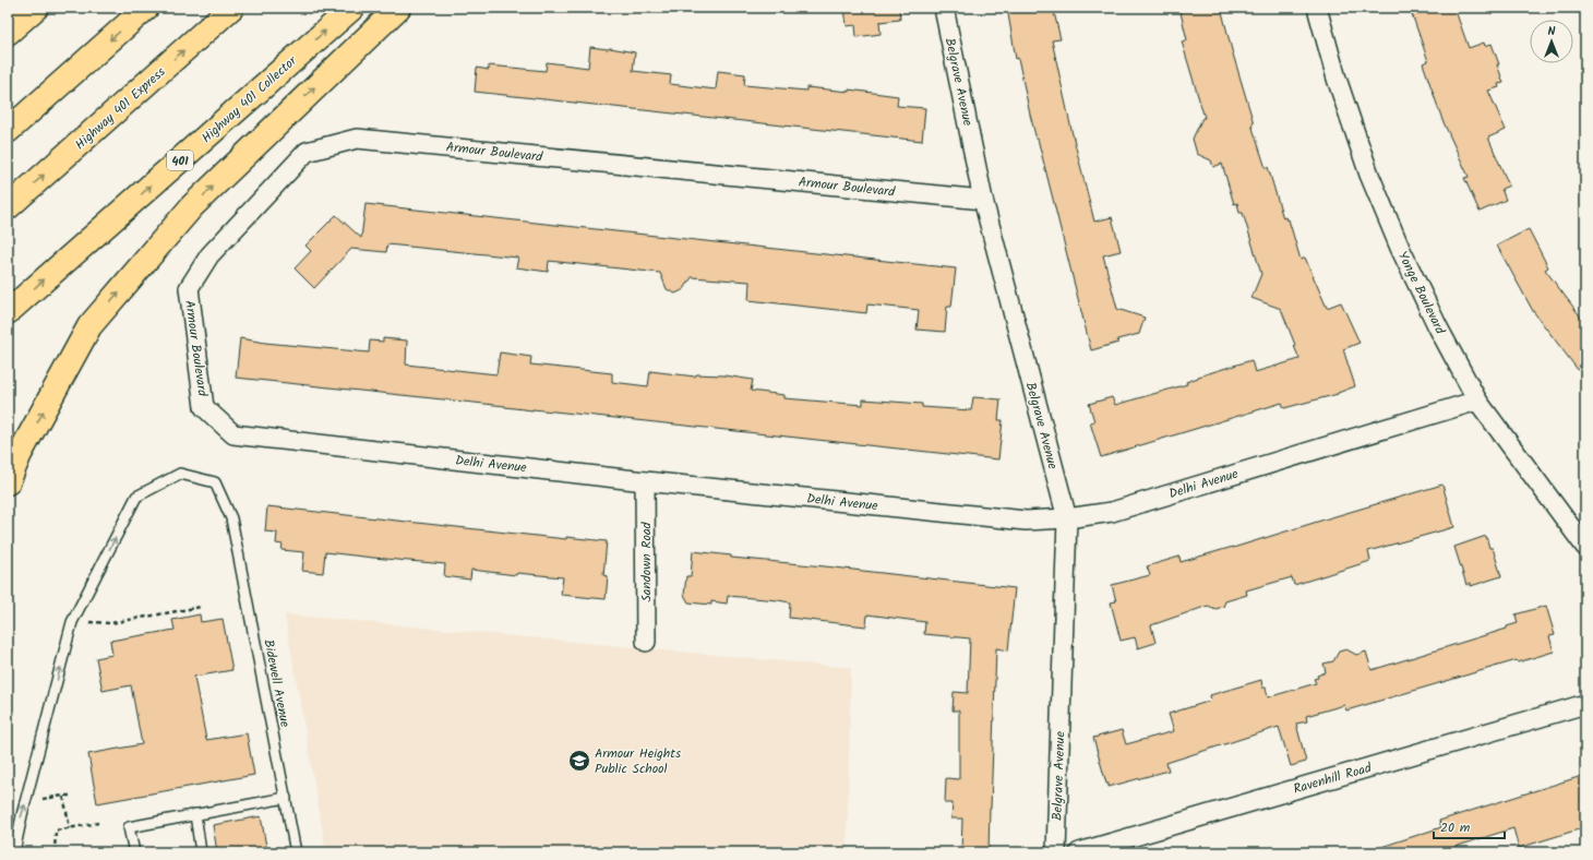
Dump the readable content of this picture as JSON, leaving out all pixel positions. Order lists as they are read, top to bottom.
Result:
{
  "streets": {
    "highway": ["Highway 401 Collector", "Highway 401 Express", "401"],
    "street": [
      "Belgrave Avenue",
      "Armour Boulevard",
      "Yonge Boulevard",
      "Delhi Avenue",
      "Sandown Road",
      "Ravenhill Road"
    ],
    "lane": ["Bidewell Avenue"]
  },
  "crossings": [
    ["Belgrave Avenue", "Armour Boulevard"],
    ["Belgrave Avenue", "Delhi Avenue"],
    ["Armour Boulevard", "Delhi Avenue"],
    ["Yonge Boulevard", "Delhi Avenue"],
    ["Delhi Avenue", "Sandown Road"]
  ],
  "places": {
    "school or university": ["Armour Heights Public School"]
  },
  "scale_bar": "20 m",
  "north": "top"
}
